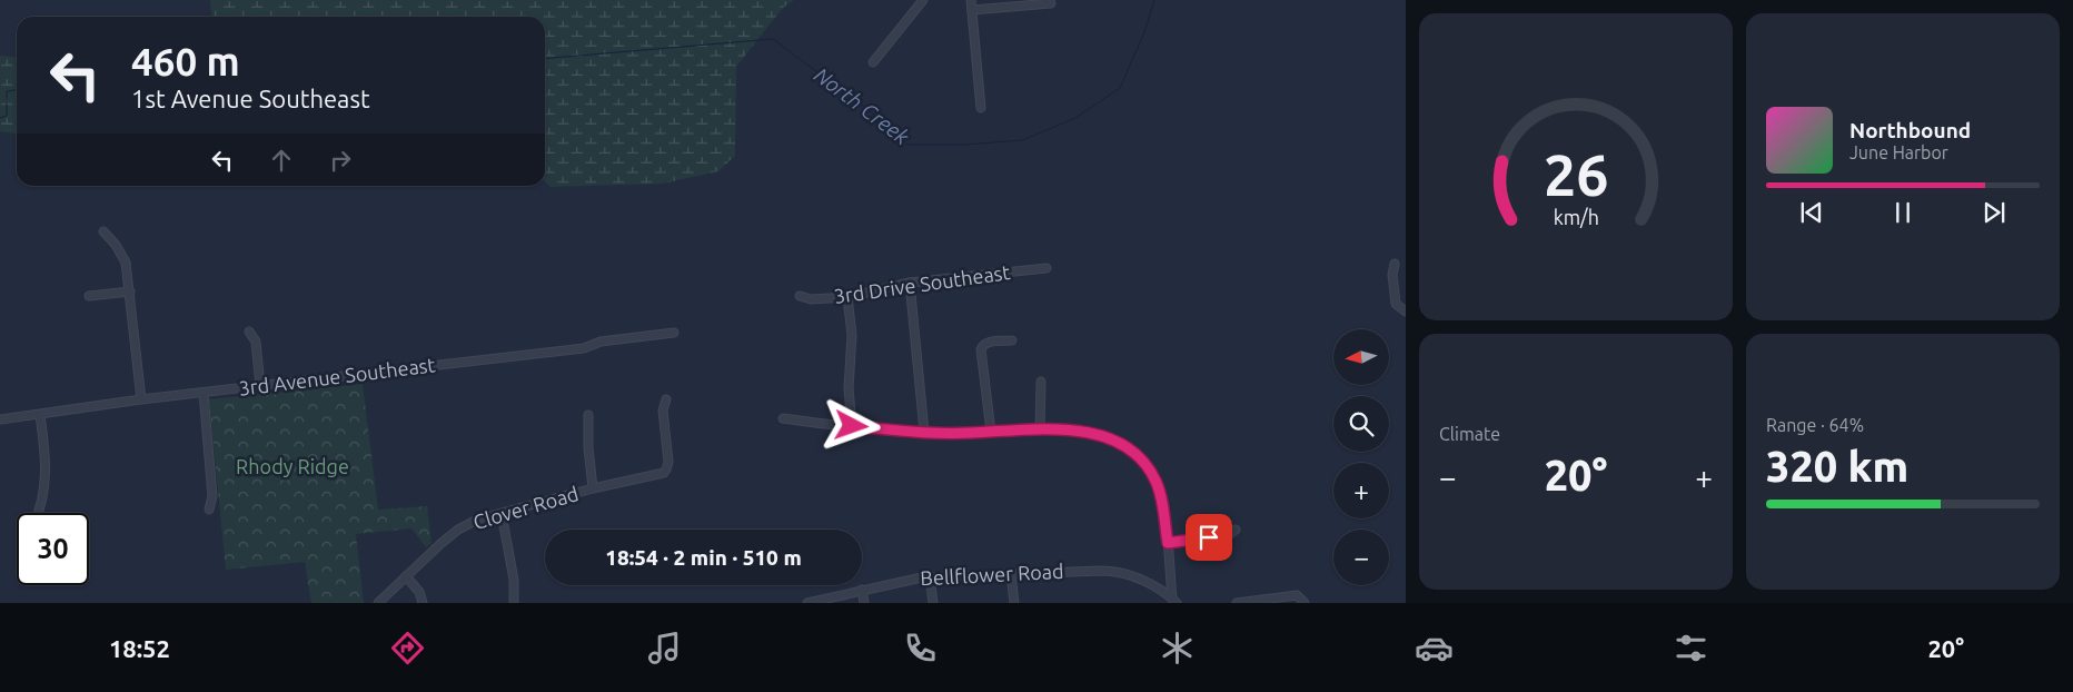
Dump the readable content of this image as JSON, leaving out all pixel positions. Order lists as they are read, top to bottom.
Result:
{
  "streets": {
    "street": [
      "3rd Drive Southeast",
      "3rd Avenue Southeast",
      "Clover Road",
      "Bellflower Road"
    ]
  },
  "water": ["North Creek"],
  "parks": ["Rhody Ridge"],
  "north": "left",
  "page": {
    "turn": ["460 m", "1st Avenue Southeast"],
    "song": ["Northbound", "June Harbor"],
    "map_buttons": ["+", "−"],
    "tile": [
      "Climate",
      ["Range · 64%", "320 km"]
    ],
    "heat": ["−", "20°", "+"],
    "limit": "30",
    "trip": "18:54 · 2 min · 510 m",
    "tabs": ["18:52", "20°"],
    "gauge": ["26", "km/h"]
  }
}
